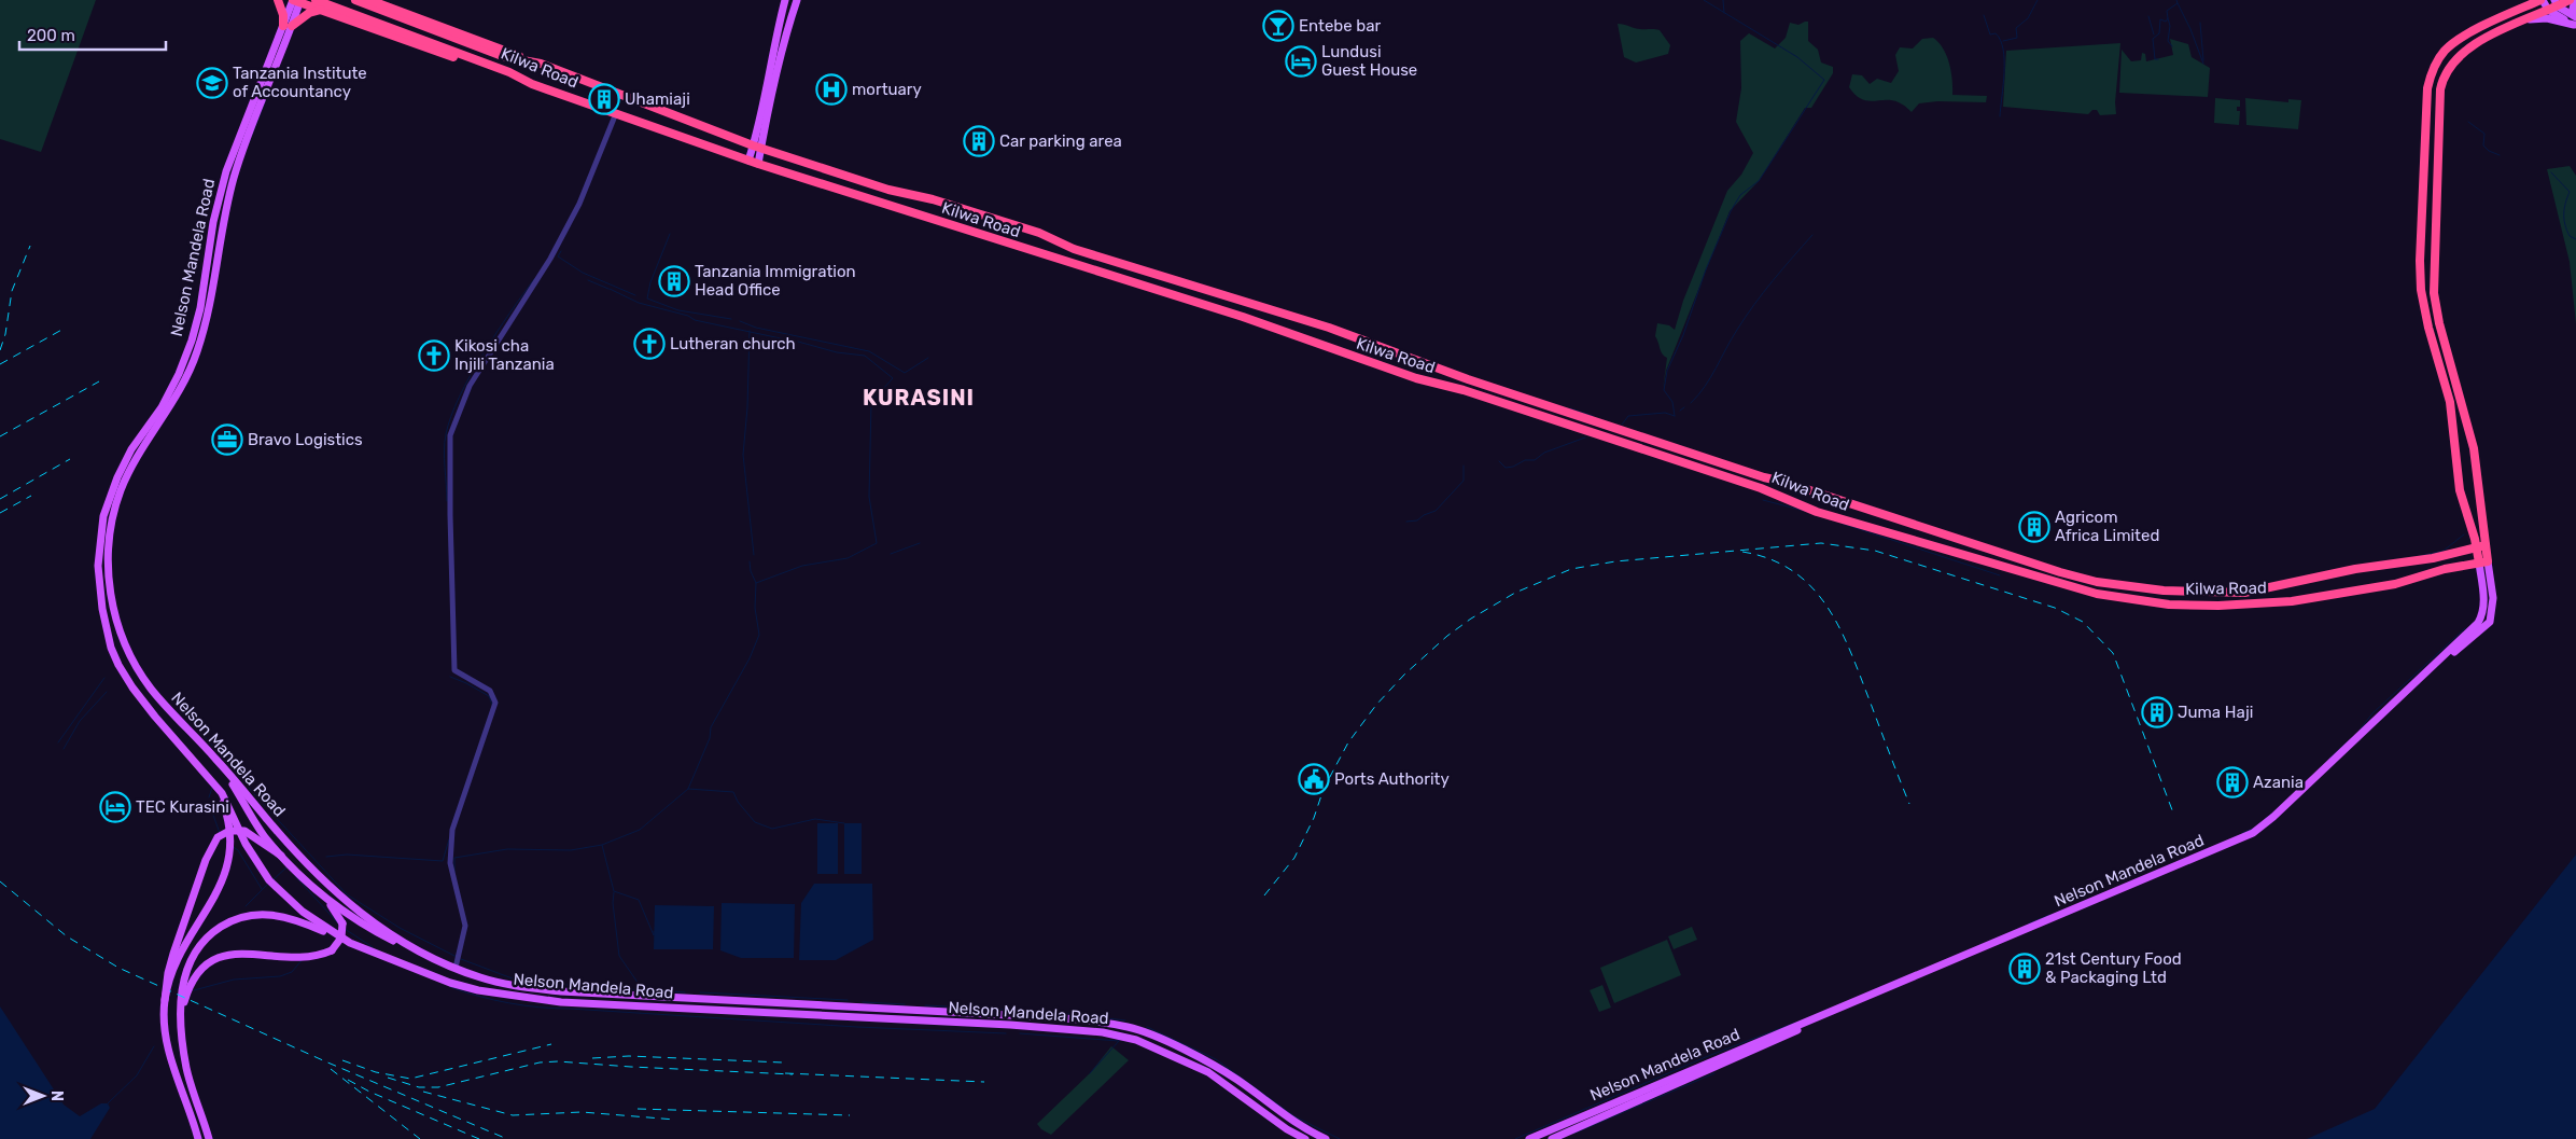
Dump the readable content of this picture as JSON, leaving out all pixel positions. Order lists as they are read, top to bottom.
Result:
{
  "streets": {
    "highway": ["Kilwa Road"],
    "main road": ["Nelson Mandela Road"]
  },
  "crossings": [
    ["Kilwa Road", "Nelson Mandela Road"]
  ],
  "districts": ["KURASINI"],
  "places": {
    "bar": ["Entebe bar"],
    "hotel": ["Lundusi Guest House", "TEC Kurasini"],
    "school or university": ["Tanzania Institute of Accountancy"],
    "hospital": ["mortuary"],
    "building": [
      "Uhamiaji",
      "Car parking area",
      "Tanzania Immigration Head Office",
      "Agricom Africa Limited",
      "Juma Haji",
      "Azania",
      "21st Century Food & Packaging Ltd"
    ],
    "church": ["Lutheran church", "Kikosi cha Injili Tanzania"],
    "office": ["Bravo Logistics"],
    "public building": ["Ports Authority"]
  },
  "scale_bar": "200 m",
  "north": "right"
}
